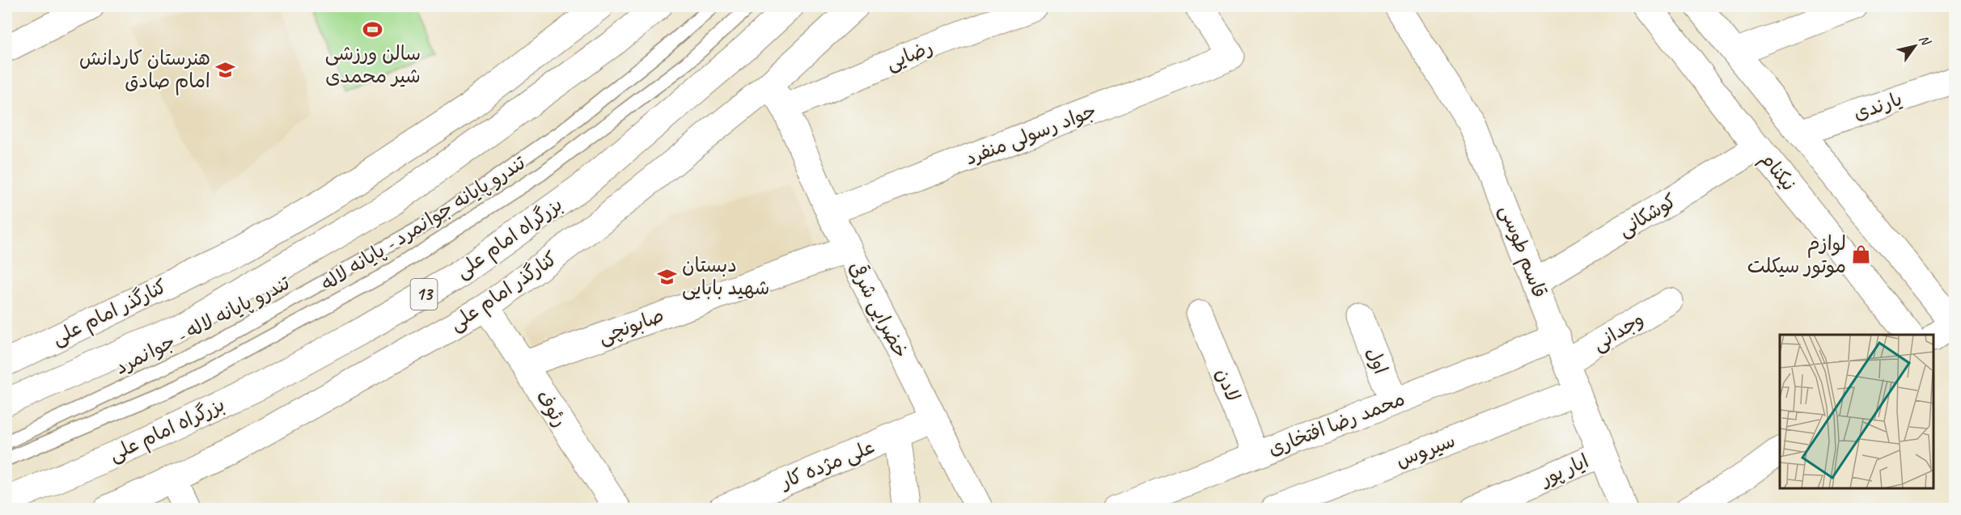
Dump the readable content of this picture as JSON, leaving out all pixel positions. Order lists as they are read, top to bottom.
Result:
{
  "streets": {
    "main road": [
      "رضایی",
      "یارندی",
      "جواد رسولی منفرد",
      "نیکنام",
      "کوشکانی",
      "بزرگراه امام علی",
      "قاسم طوسی",
      "کنارگذر امام علی",
      "13",
      "خضرایی شرقی",
      "صابونچی",
      "وجدانی",
      "اول",
      "لادن",
      "رئوف",
      "محمد رضا افتخاری",
      "سیروس",
      "علی مژده کار",
      "ایار پور"
    ],
    "lane": ["تندرو پایانه جوانمرد - پایانه لاله", "تندرو پایانه لاله - جوانمرد"]
  },
  "crossings": [
    ["رضایی", "خضرایی شرقی"],
    ["جواد رسولی منفرد", "خضرایی شرقی"],
    ["نیکنام", "کوشکانی"],
    ["کوشکانی", "قاسم طوسی"],
    ["قاسم طوسی", "وجدانی"],
    ["قاسم طوسی", "محمد رضا افتخاری"],
    ["قاسم طوسی", "سیروس"],
    ["قاسم طوسی", "ایار پور"],
    ["کنارگذر امام علی", "خضرایی شرقی"],
    ["کنارگذر امام علی", "رئوف"],
    ["خضرایی شرقی", "صابونچی"],
    ["خضرایی شرقی", "علی مژده کار"],
    ["صابونچی", "رئوف"],
    ["اول", "محمد رضا افتخاری"],
    ["لادن", "محمد رضا افتخاری"]
  ],
  "places": {
    "sports": ["سالن ورزشی شیر محمدی"],
    "school or university": ["هنرستان کاردانش امام صادق", "دبستان شهید بابایی"],
    "shop": ["لوازم موتور سیکلت"]
  },
  "north": "top right"
}
